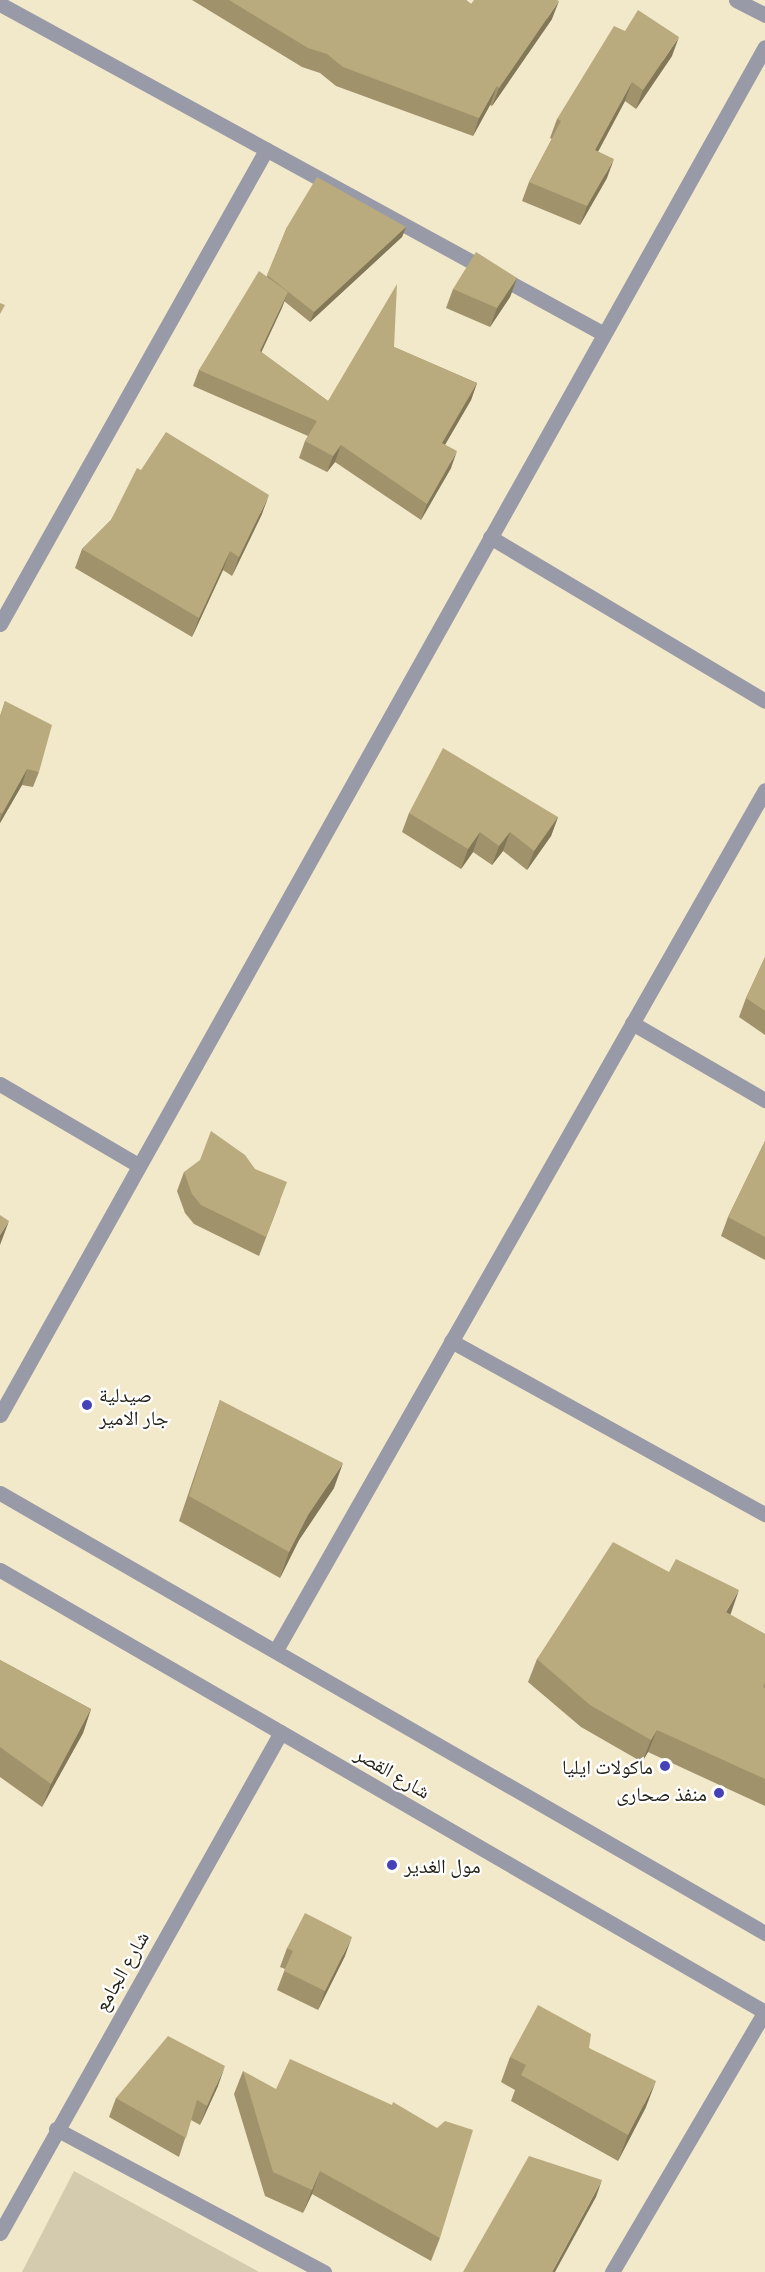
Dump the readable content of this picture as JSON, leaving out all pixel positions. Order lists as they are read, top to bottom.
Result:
{
  "streets": {
    "street": ["شارع القصر", "شارع الجامع"]
  },
  "crossings": [
    ["شارع القصر", "شارع الجامع"]
  ],
  "places": [
    "صيدلية جار الامير",
    "ماكولات ايليا",
    "منفذ صحارى",
    "مول الغدير"
  ]
}
